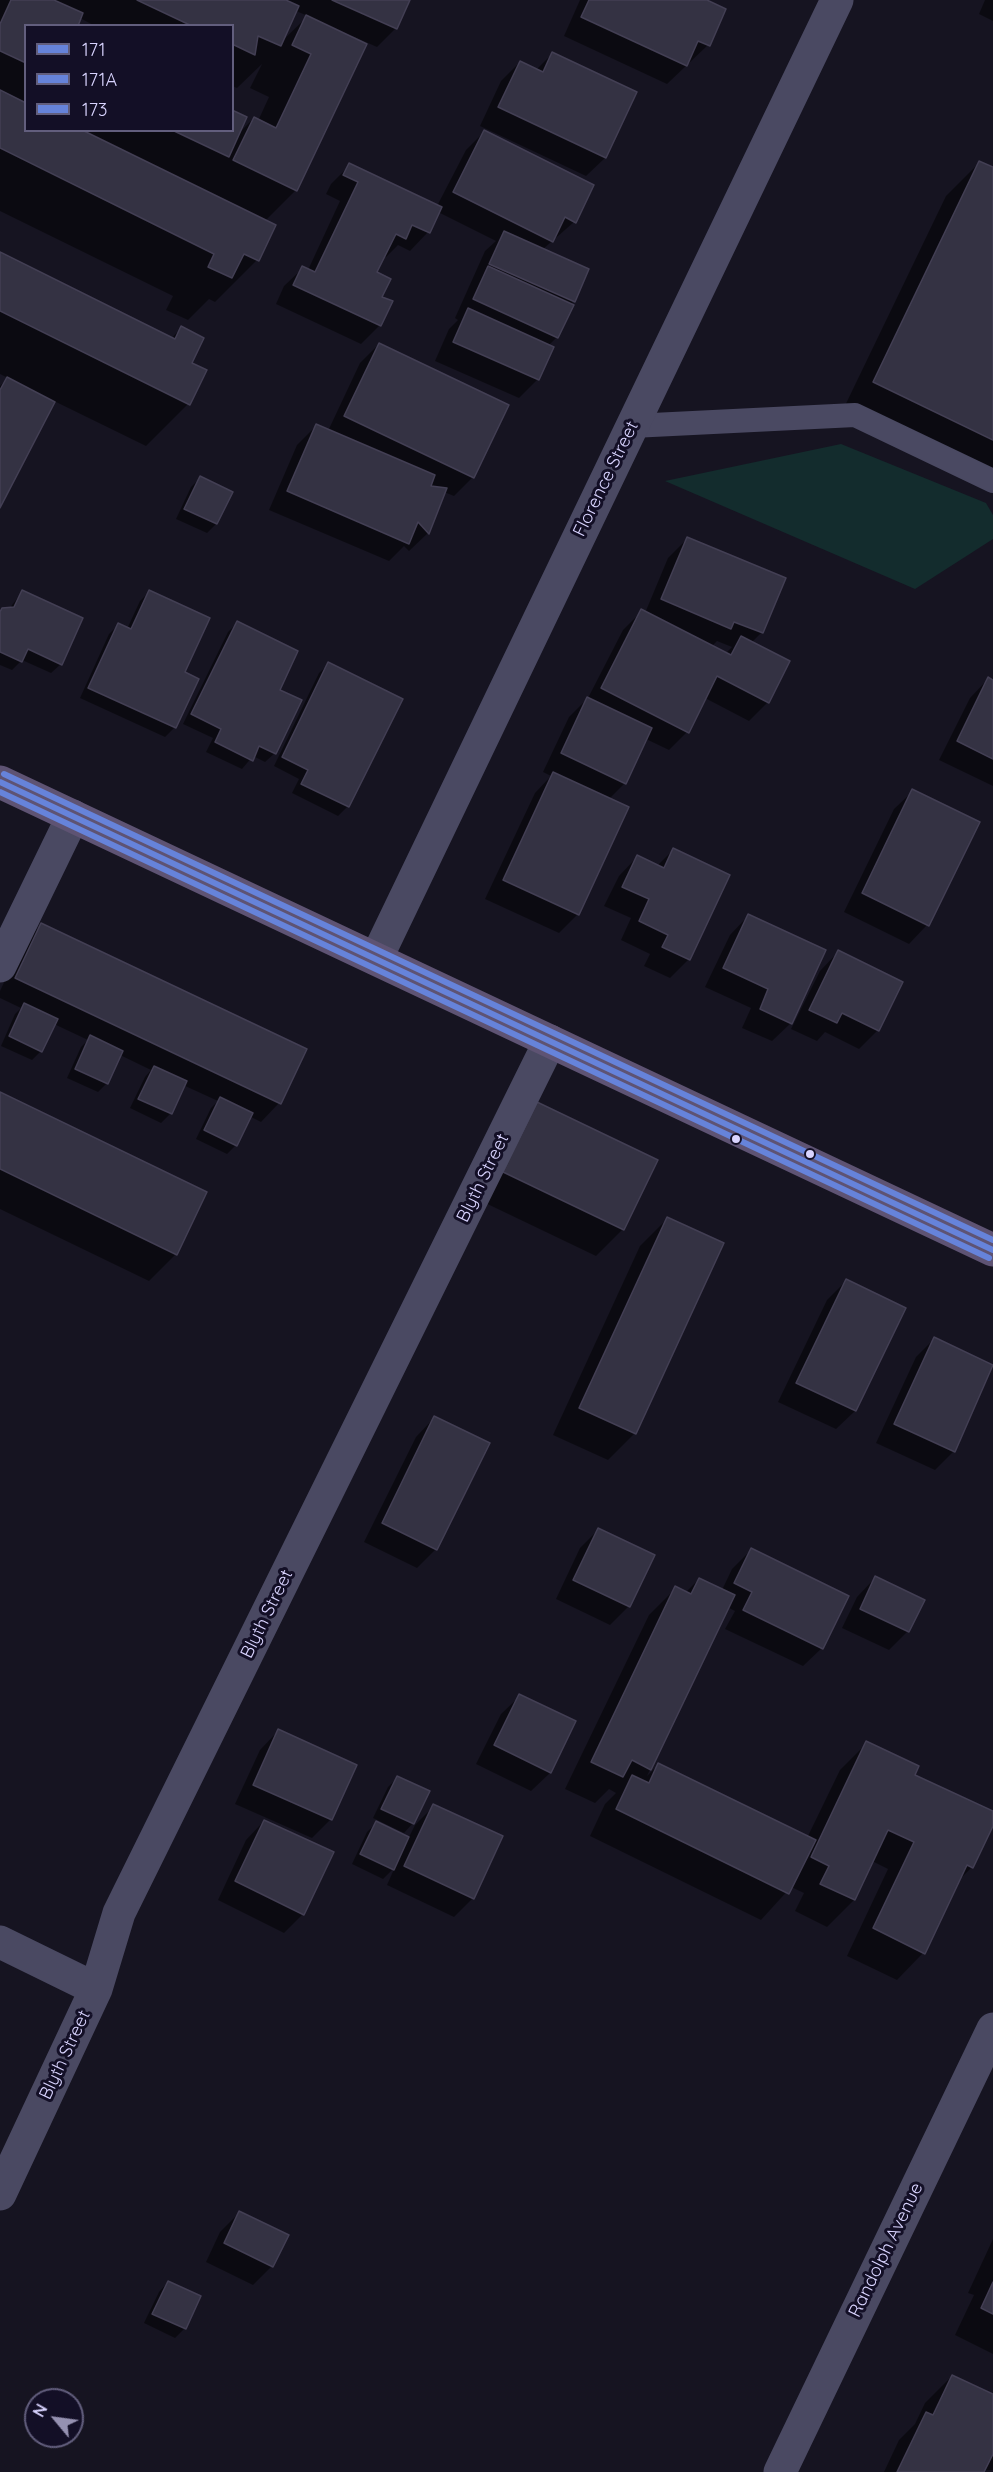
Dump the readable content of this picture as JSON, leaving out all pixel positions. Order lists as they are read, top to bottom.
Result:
{
  "streets": {
    "street": ["Florence Street", "Blyth Street", "Randolph Avenue"]
  },
  "lines": ["transit line 173", "transit line 171", "transit line 171A"],
  "legend": ["171", "171A", "173"],
  "north": "top left"
}
